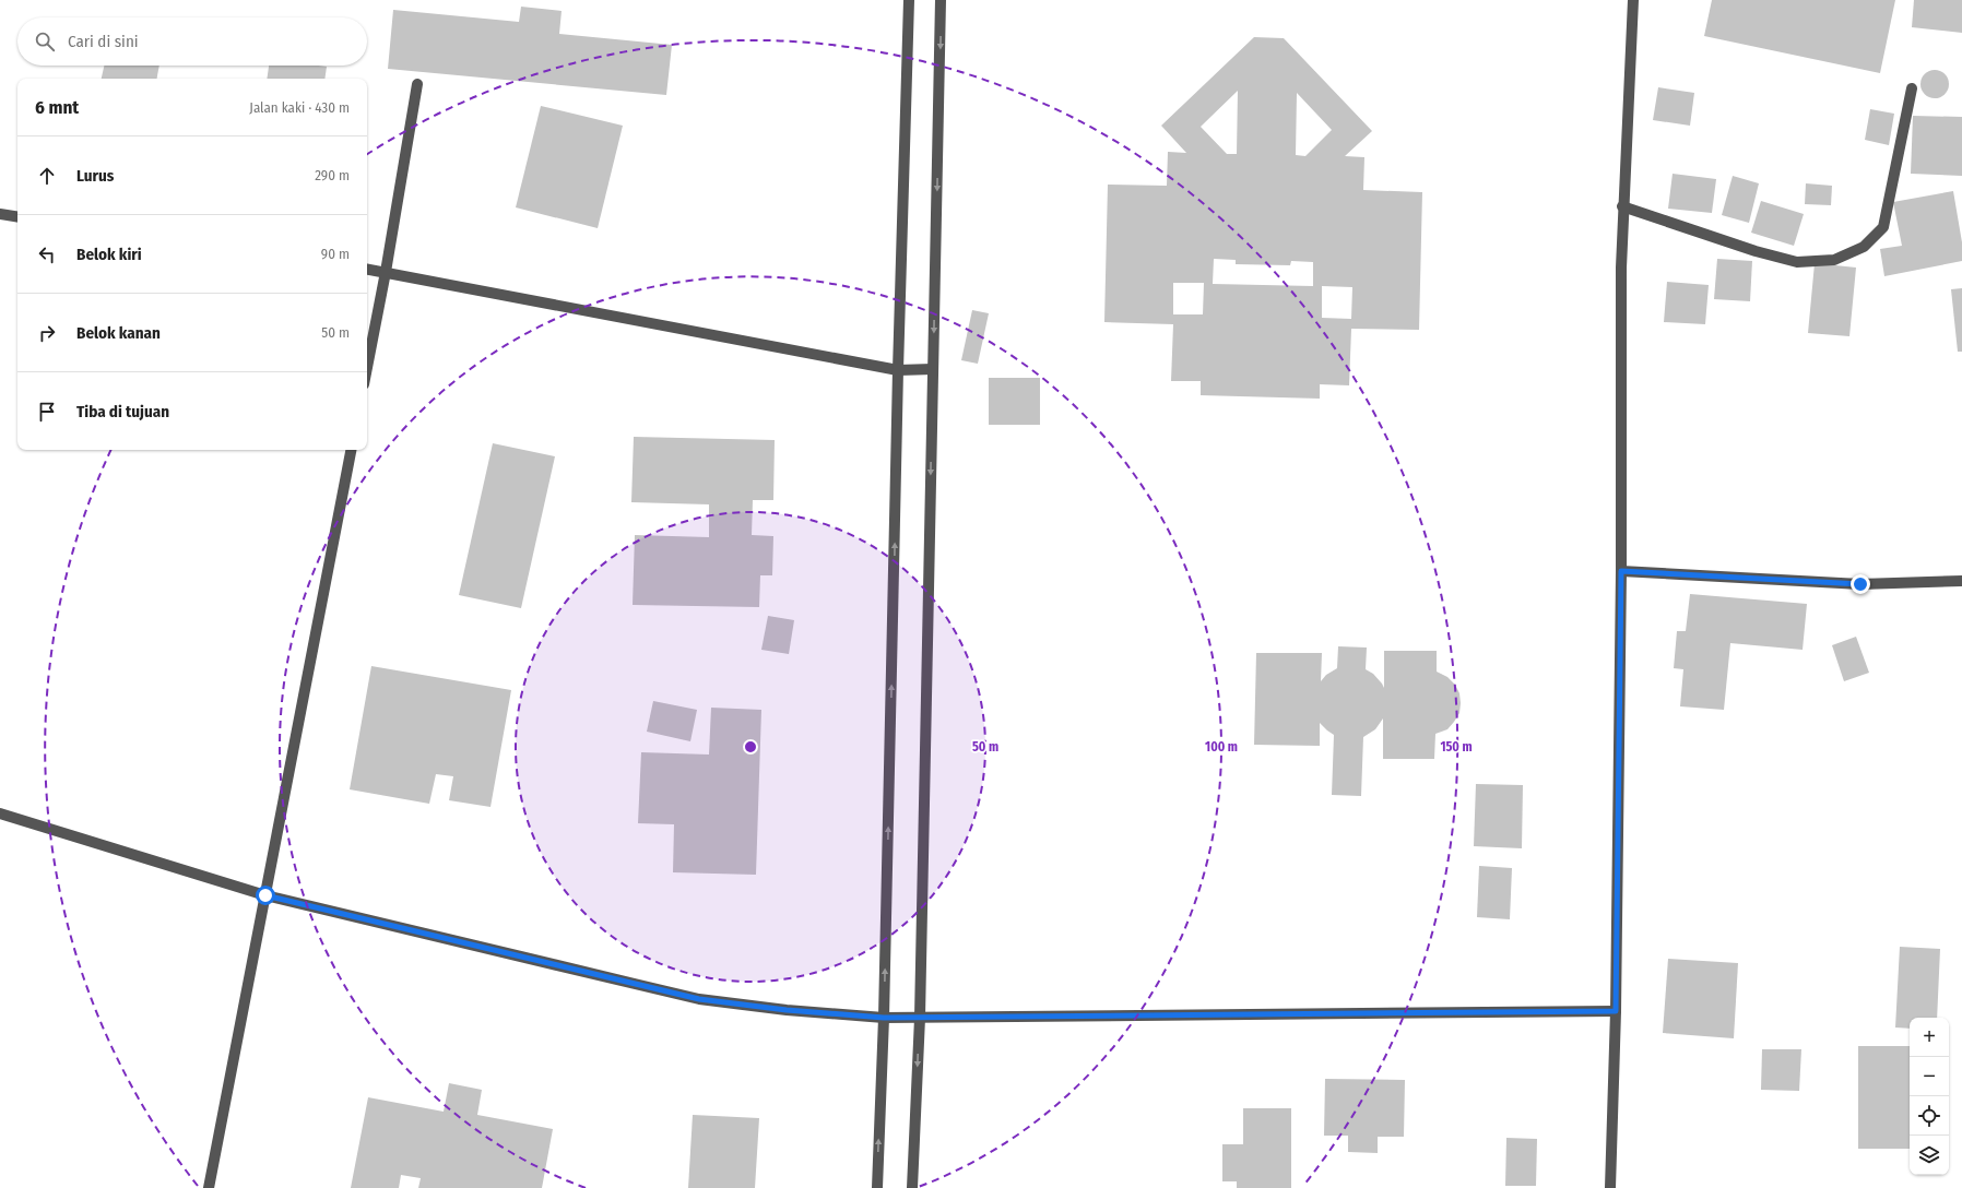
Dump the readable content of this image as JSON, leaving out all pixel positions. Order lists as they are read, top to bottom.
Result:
{
  "page": {
    "search": "Cari di sini",
    "heading": ["6 mnt", "Jalan kaki · 430 m"],
    "list": [
      ["Lurus", "290 m"],
      ["Belok kiri", "90 m"],
      ["Belok kanan", "50 m"],
      "Tiba di tujuan"
    ],
    "map_buttons": ["+", "−"]
  },
  "rings": ["50 m", "100 m", "150 m"]
}
